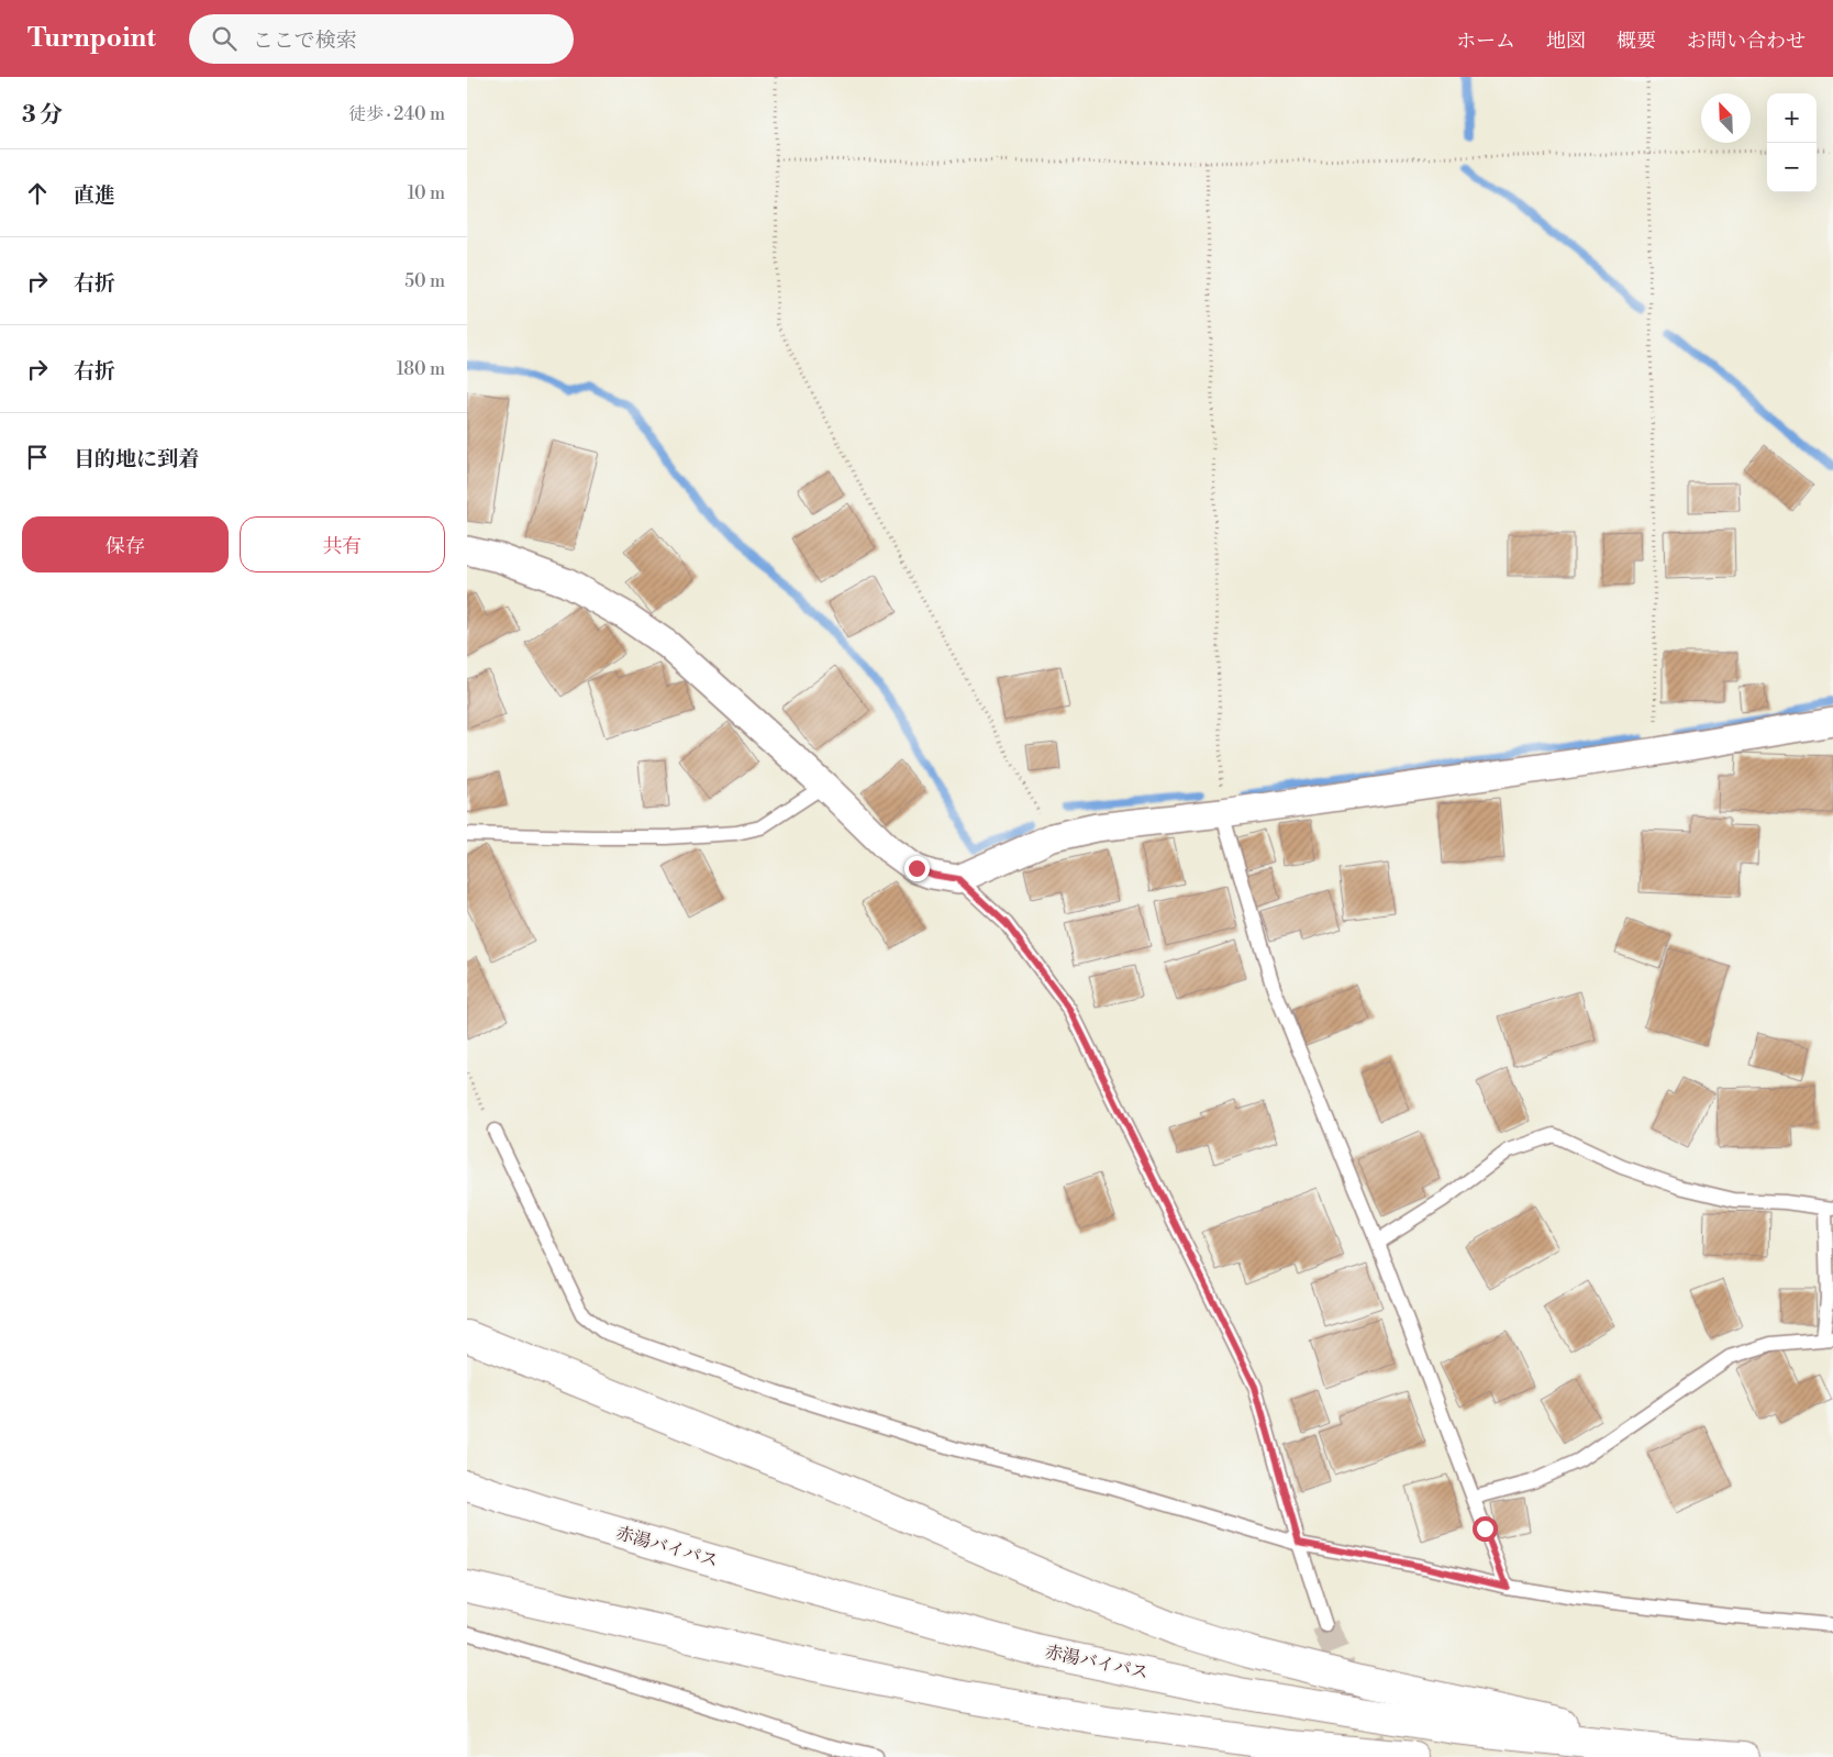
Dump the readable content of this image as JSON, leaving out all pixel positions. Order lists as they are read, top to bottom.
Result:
{
  "streets": {
    "highway": ["赤湯バイパス"]
  },
  "north": "top left",
  "page": {
    "header": "Turnpoint",
    "search": "ここで検索",
    "nav": [
      "ホーム",
      "地図",
      "概要",
      "お問い合わせ"
    ],
    "heading": ["3 分", "徒歩 · 240 m"],
    "map_buttons": ["+", "−"],
    "list": [
      ["直進", "10 m"],
      ["右折", "50 m"],
      ["右折", "180 m"],
      "目的地に到着"
    ],
    "buttons": ["保存", "共有"]
  }
}
